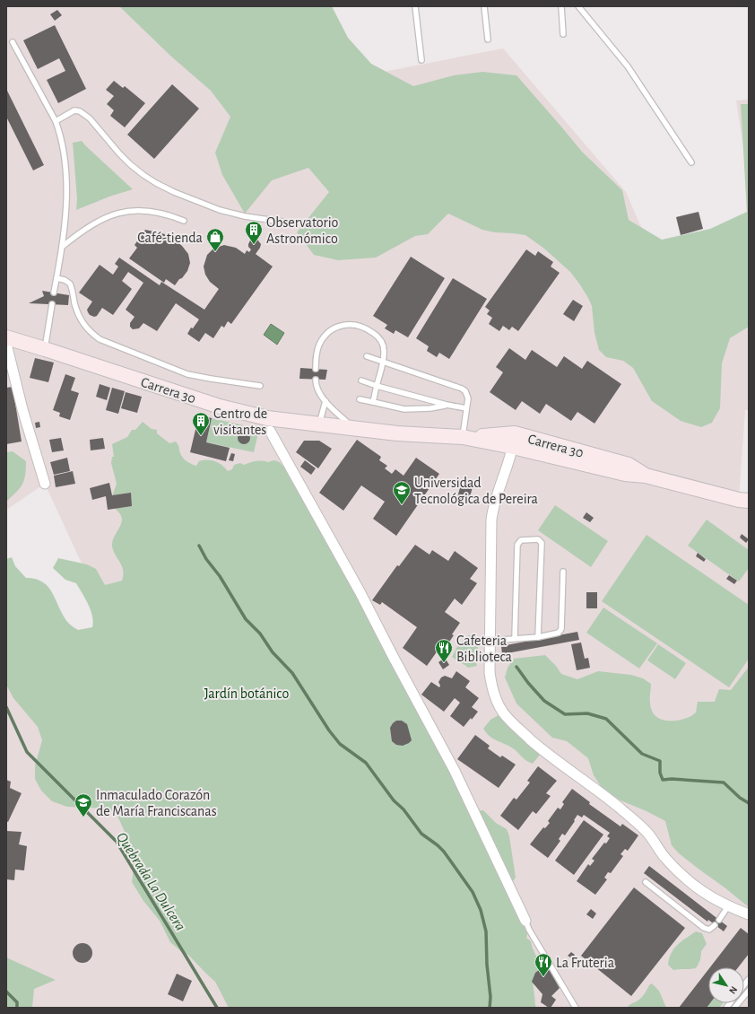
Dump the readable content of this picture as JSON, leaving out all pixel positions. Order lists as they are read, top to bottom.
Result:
{
  "streets": {
    "street": ["Carrera 30"]
  },
  "water": ["Quebrada La Dulcera"],
  "parks": ["Jardín botánico"],
  "places": {
    "building": ["Observatorio Astronómico", "Centro de visitantes"],
    "shop": ["Café-tienda"],
    "school or university": ["Universidad Tecnológica de Pereira", "Inmaculado Corazón de María Franciscanas"],
    "restaurant": ["Cafeteria Biblioteca", "La Fruteria"]
  },
  "north": "bottom right"
}
